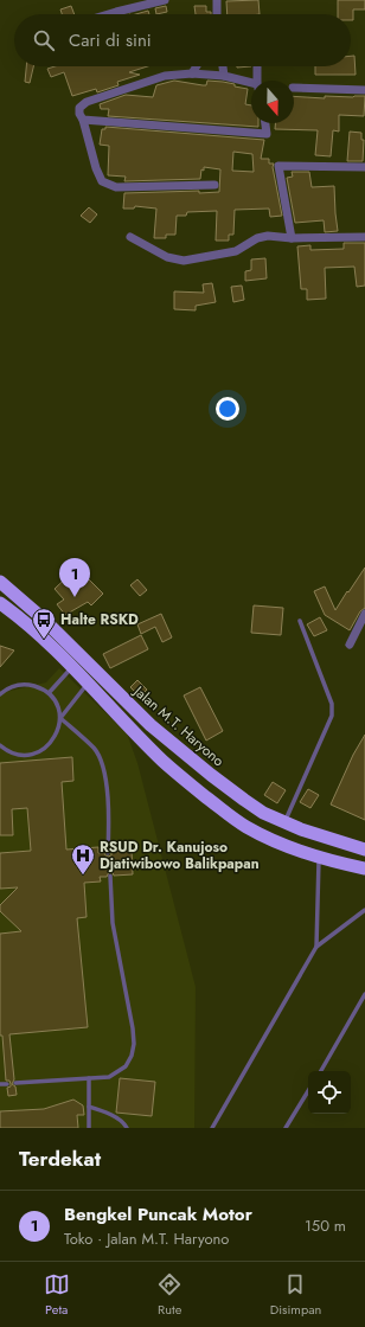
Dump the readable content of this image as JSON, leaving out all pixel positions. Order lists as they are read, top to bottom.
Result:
{
  "streets": {
    "highway": ["Jalan M.T. Haryono"]
  },
  "places": {
    "bus stop": ["Halte RSKD"],
    "hospital": ["RSUD Dr. Kanujoso Djatiwibowo Balikpapan"]
  },
  "north": "bottom",
  "page": {
    "search": "Cari di sini",
    "pins": "1",
    "heading": "Terdekat",
    "list": [
      {
        "mark": "1",
        "name": "Bengkel Puncak Motor",
        "note": "Toko · Jalan M.T. Haryono",
        "value": "150 m"
      }
    ],
    "nav": ["Peta", "Rute", "Disimpan"]
  }
}
